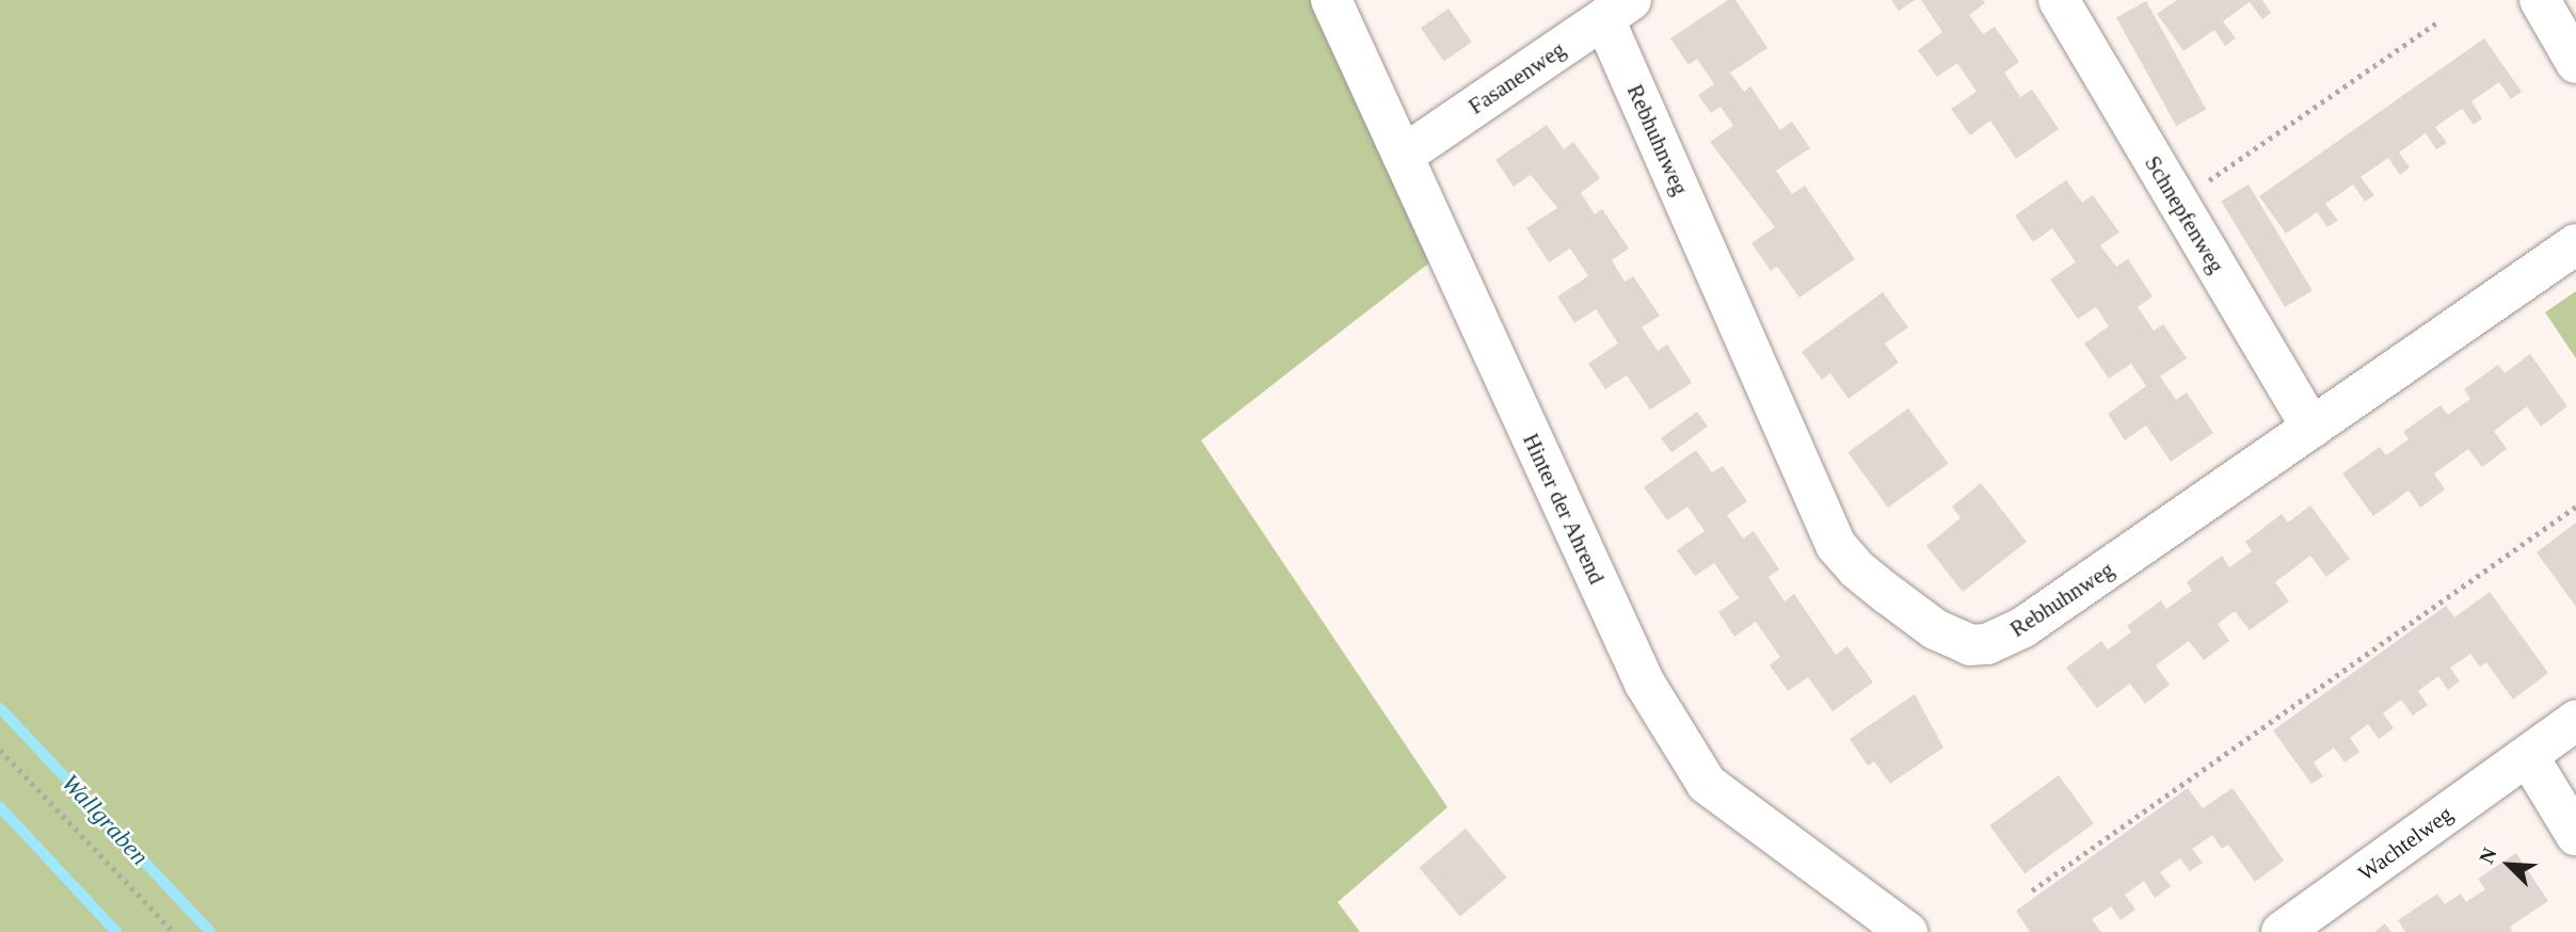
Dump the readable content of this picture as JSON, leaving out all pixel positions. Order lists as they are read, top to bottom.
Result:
{
  "streets": {
    "street": [
      "Fasanenweg",
      "Rebhuhnweg",
      "Schnepfenweg",
      "Hinter der Ahrend",
      "Wachtelweg"
    ]
  },
  "crossings": [
    ["Fasanenweg", "Rebhuhnweg"],
    ["Fasanenweg", "Hinter der Ahrend"],
    ["Rebhuhnweg", "Schnepfenweg"]
  ],
  "water": ["Wallgraben"],
  "north": "top left"
}
